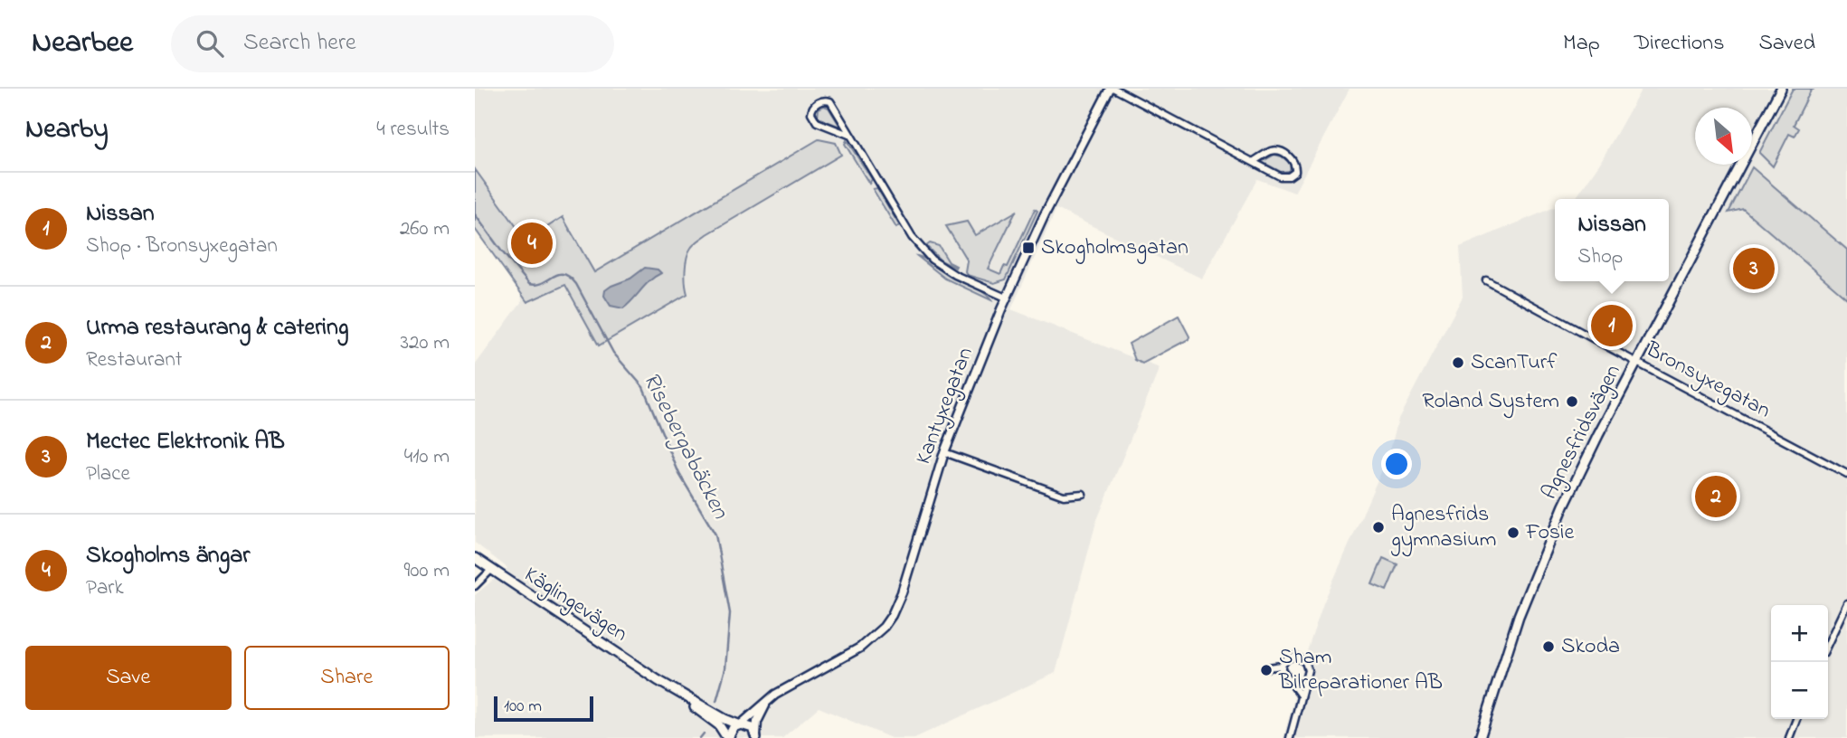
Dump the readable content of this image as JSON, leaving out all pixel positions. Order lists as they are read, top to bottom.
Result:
{
  "streets": {
    "main road": ["Agnesfridsvägen", "Käglingevägen"],
    "street": ["Bronsyxegatan", "Kantyxegatan"]
  },
  "crossings": [
    ["Bronsyxegatan", "Agnesfridsvägen"],
    ["Kantyxegatan", "Käglingevägen"]
  ],
  "water": ["Risebergabäcken"],
  "places": {
    "transit": ["Skogholmsgatan"],
    "other": [
      "ScanTurf",
      "Roland System",
      "Agnesfrids gymnasium",
      "Fosie",
      "Skoda",
      "Sham Bilreparationer AB"
    ]
  },
  "scale_bar": "100 m",
  "north": "bottom right",
  "page": {
    "header": "Nearbee",
    "search": "Search here",
    "nav": ["Map", "Directions", "Saved"],
    "heading": ["Nearby", "4 results"],
    "list": [
      {
        "mark": "1",
        "name": "Nissan",
        "note": "Shop · Bronsyxegatan",
        "value": "260 m"
      },
      {
        "mark": "2",
        "name": "Urma restaurang & catering",
        "note": "Restaurant",
        "value": "320 m"
      },
      {
        "mark": "3",
        "name": "Mectec Elektronik AB",
        "note": "Place",
        "value": "410 m"
      },
      {
        "mark": "4",
        "name": "Skogholms ängar",
        "note": "Park",
        "value": "900 m"
      }
    ],
    "popup": ["Nissan", "Shop"],
    "pins": [
      "4",
      "3",
      "1",
      "2"
    ],
    "map_buttons": ["+", "−"],
    "buttons": ["Save", "Share"],
    "scale": "100 m"
  }
}
